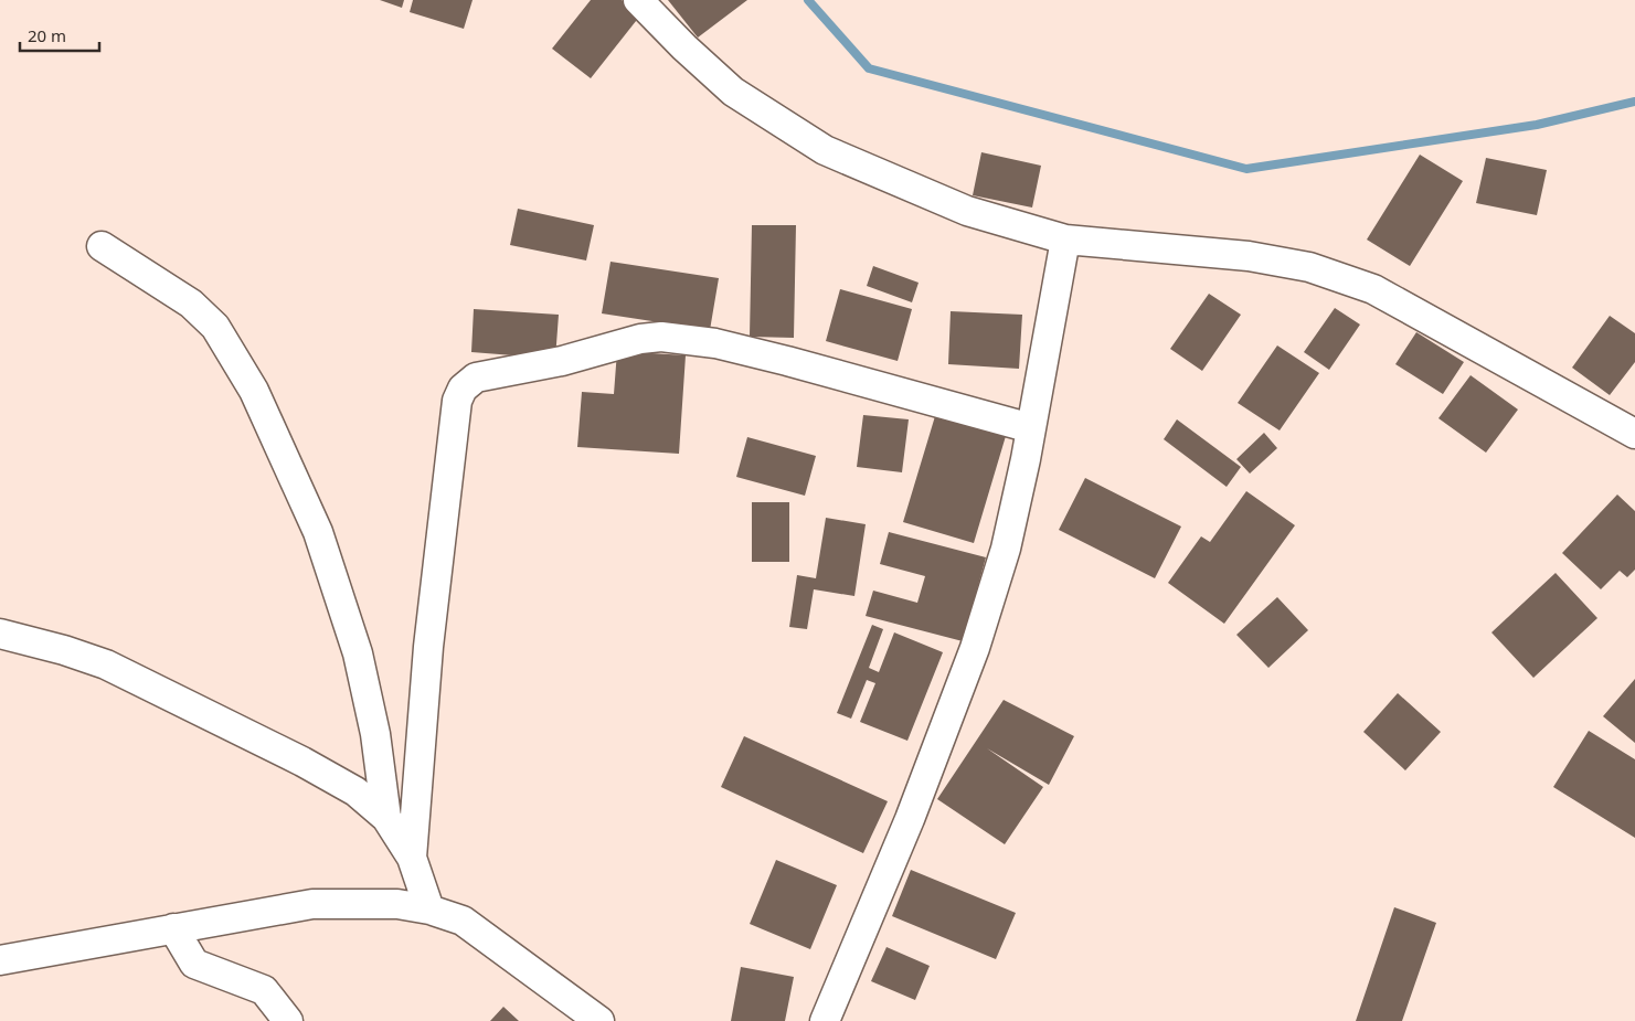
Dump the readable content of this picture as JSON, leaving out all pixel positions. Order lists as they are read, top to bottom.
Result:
{
  "scale_bar": "20 m"
}
